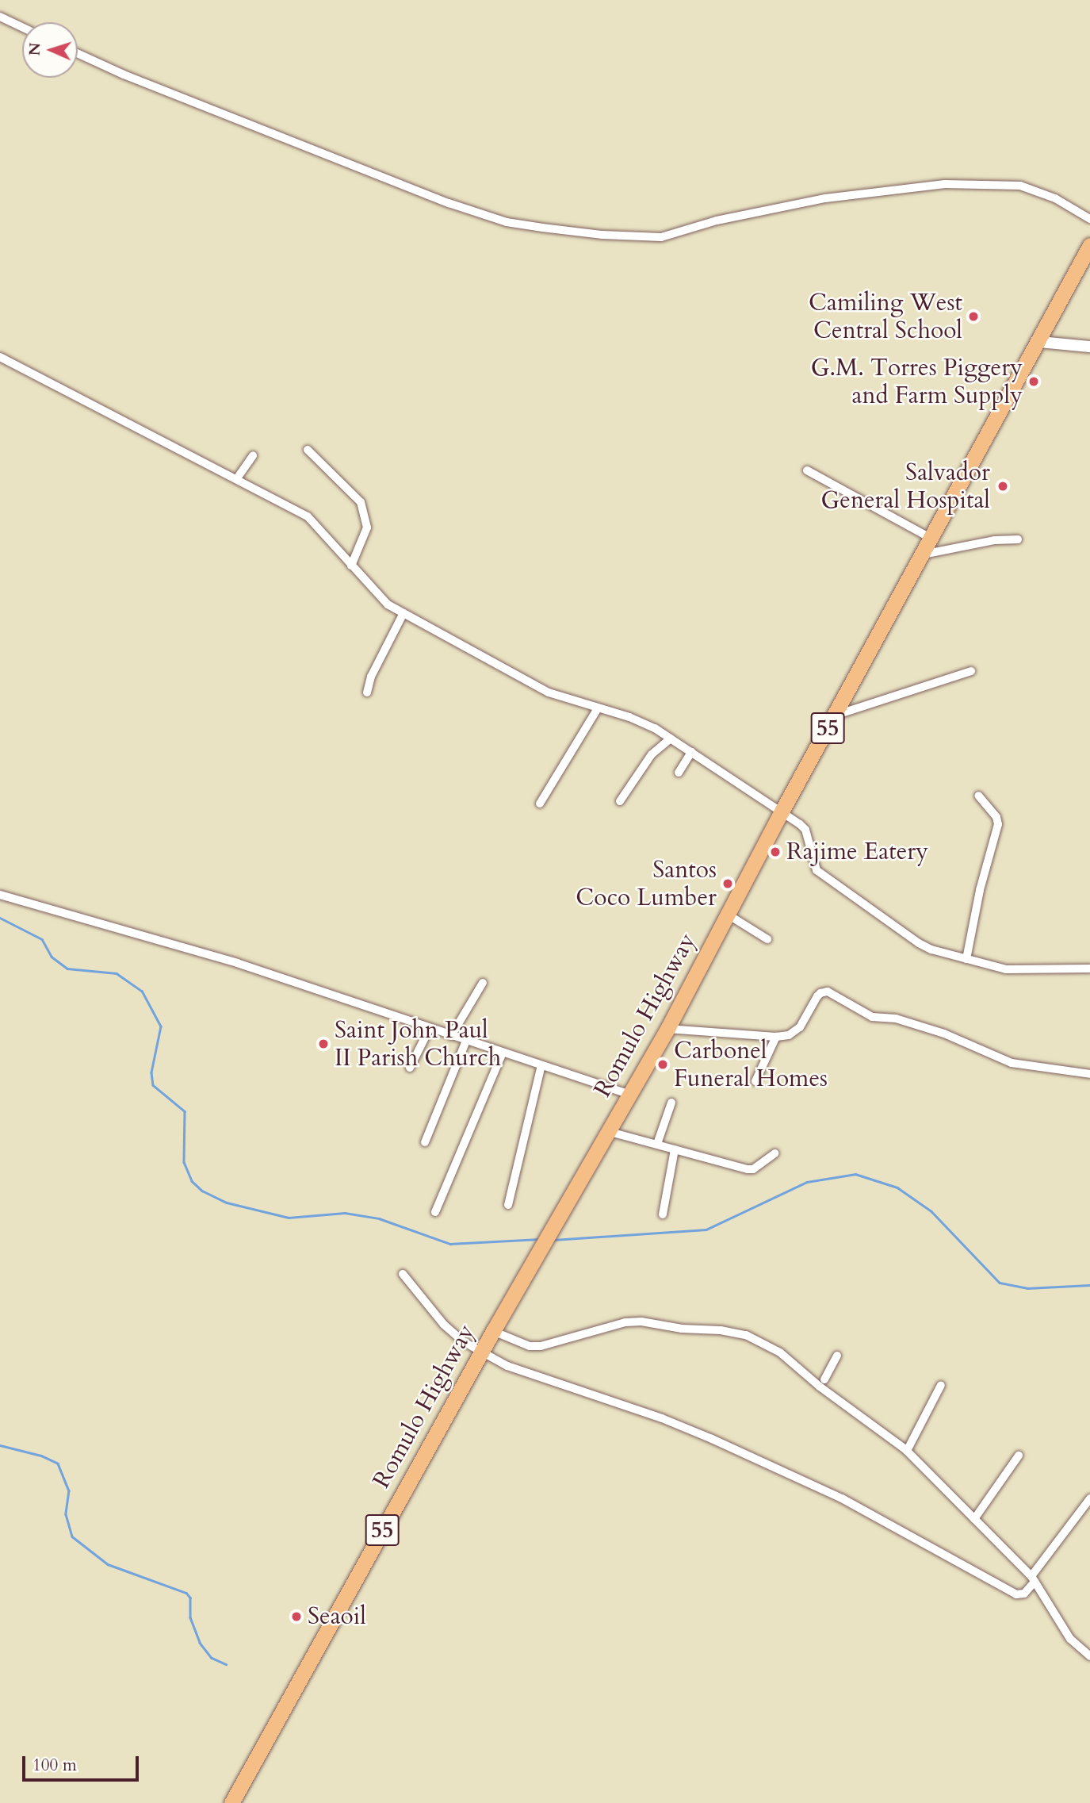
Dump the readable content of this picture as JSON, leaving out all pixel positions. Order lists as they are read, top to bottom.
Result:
{
  "streets": {
    "highway": ["55", "Romulo Highway"]
  },
  "places": [
    "Camiling West Central School",
    "G.M. Torres Piggery and Farm Supply",
    "Salvador General Hospital",
    "Rajime Eatery",
    "Santos Coco Lumber",
    "Saint John Paul II Parish Church",
    "Carbonel Funeral Homes",
    "Seaoil"
  ],
  "scale_bar": "100 m",
  "north": "left"
}
